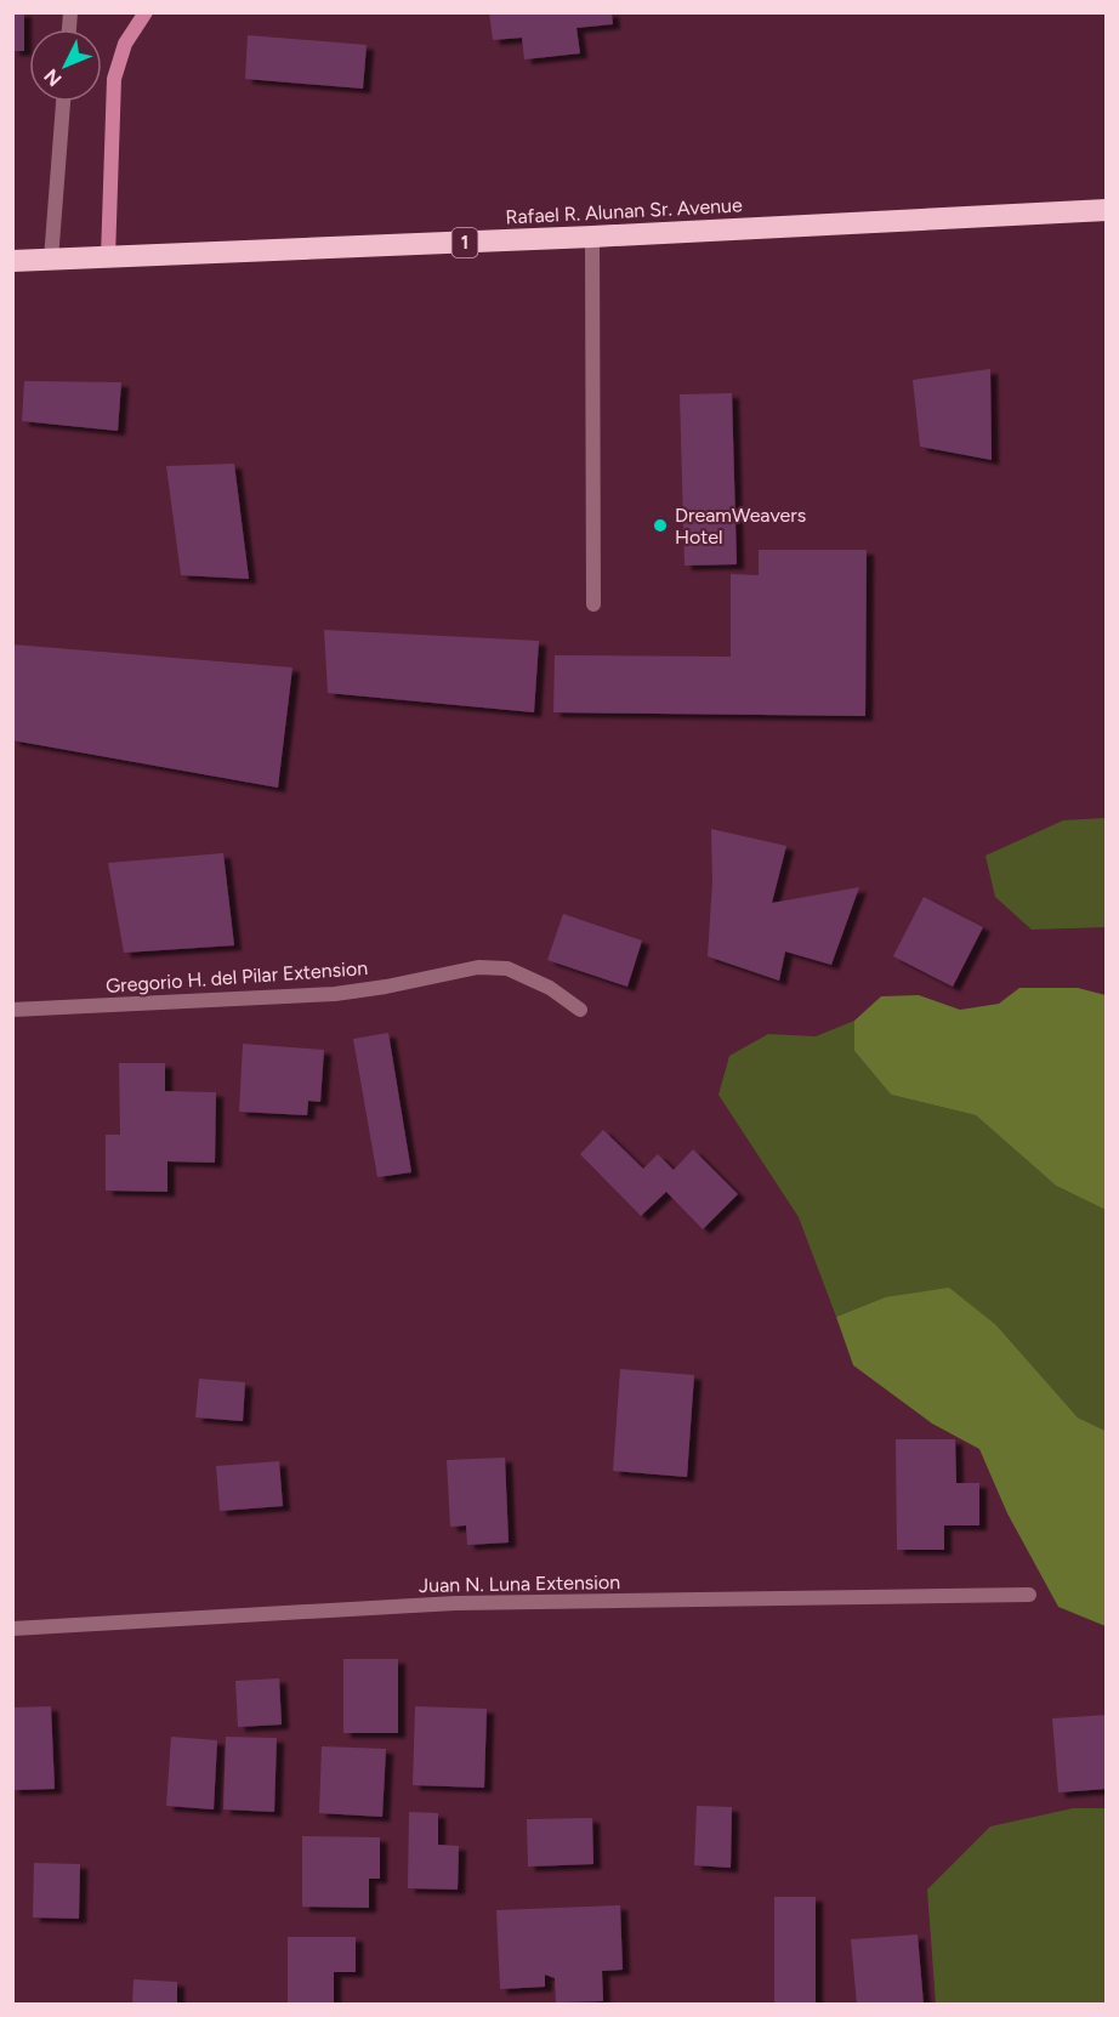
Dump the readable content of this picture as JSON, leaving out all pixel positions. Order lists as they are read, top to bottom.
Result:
{
  "streets": {
    "highway": ["Rafael R. Alunan Sr. Avenue", "1"],
    "street": ["Gregorio H. del Pilar Extension", "Juan N. Luna Extension"]
  },
  "places": ["DreamWeavers Hotel"],
  "north": "bottom left"
}
